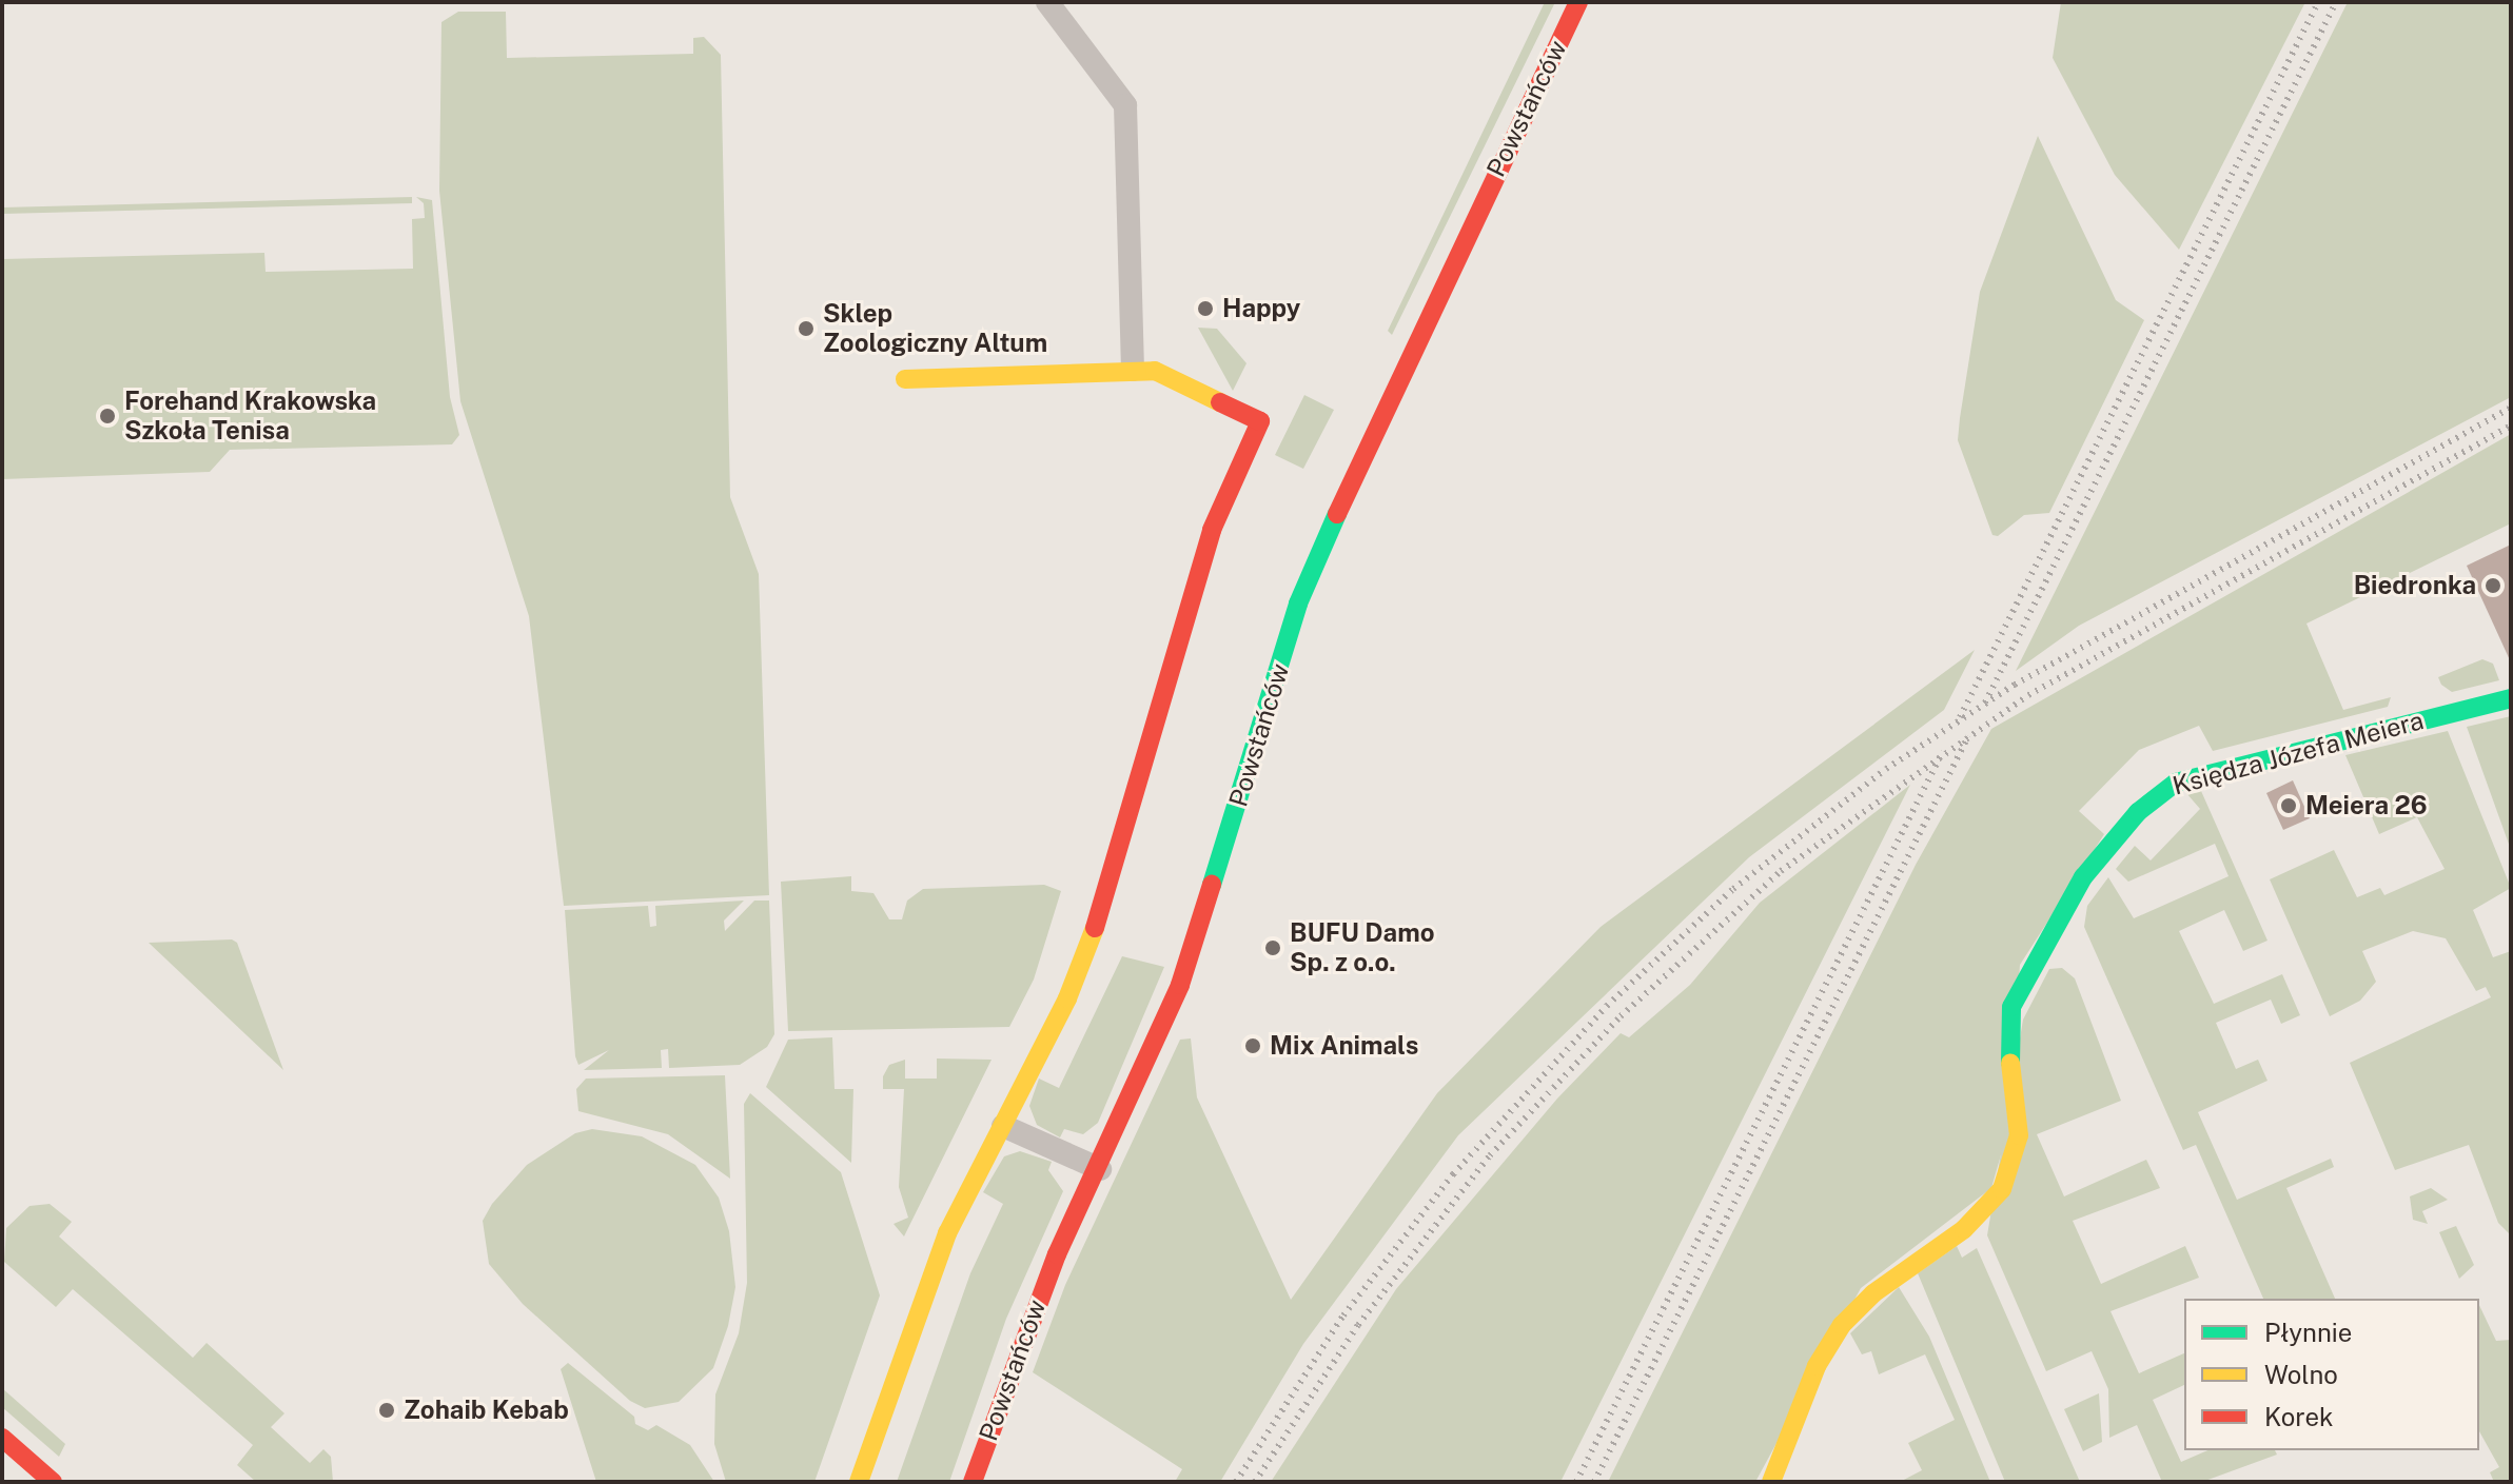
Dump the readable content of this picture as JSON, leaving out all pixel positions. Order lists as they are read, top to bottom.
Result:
{
  "streets": {
    "street": ["Powstańców", "Księdza Józefa Meiera"]
  },
  "places": [
    "Happy",
    "Sklep Zoologiczny Altum",
    "Forehand Krakowska Szkoła Tenisa",
    "Biedronka",
    "Meiera 26",
    "BUFU Damo Sp. z o.o.",
    "Mix Animals",
    "Zohaib Kebab"
  ],
  "legend": ["Płynnie", "Wolno", "Korek"]
}
